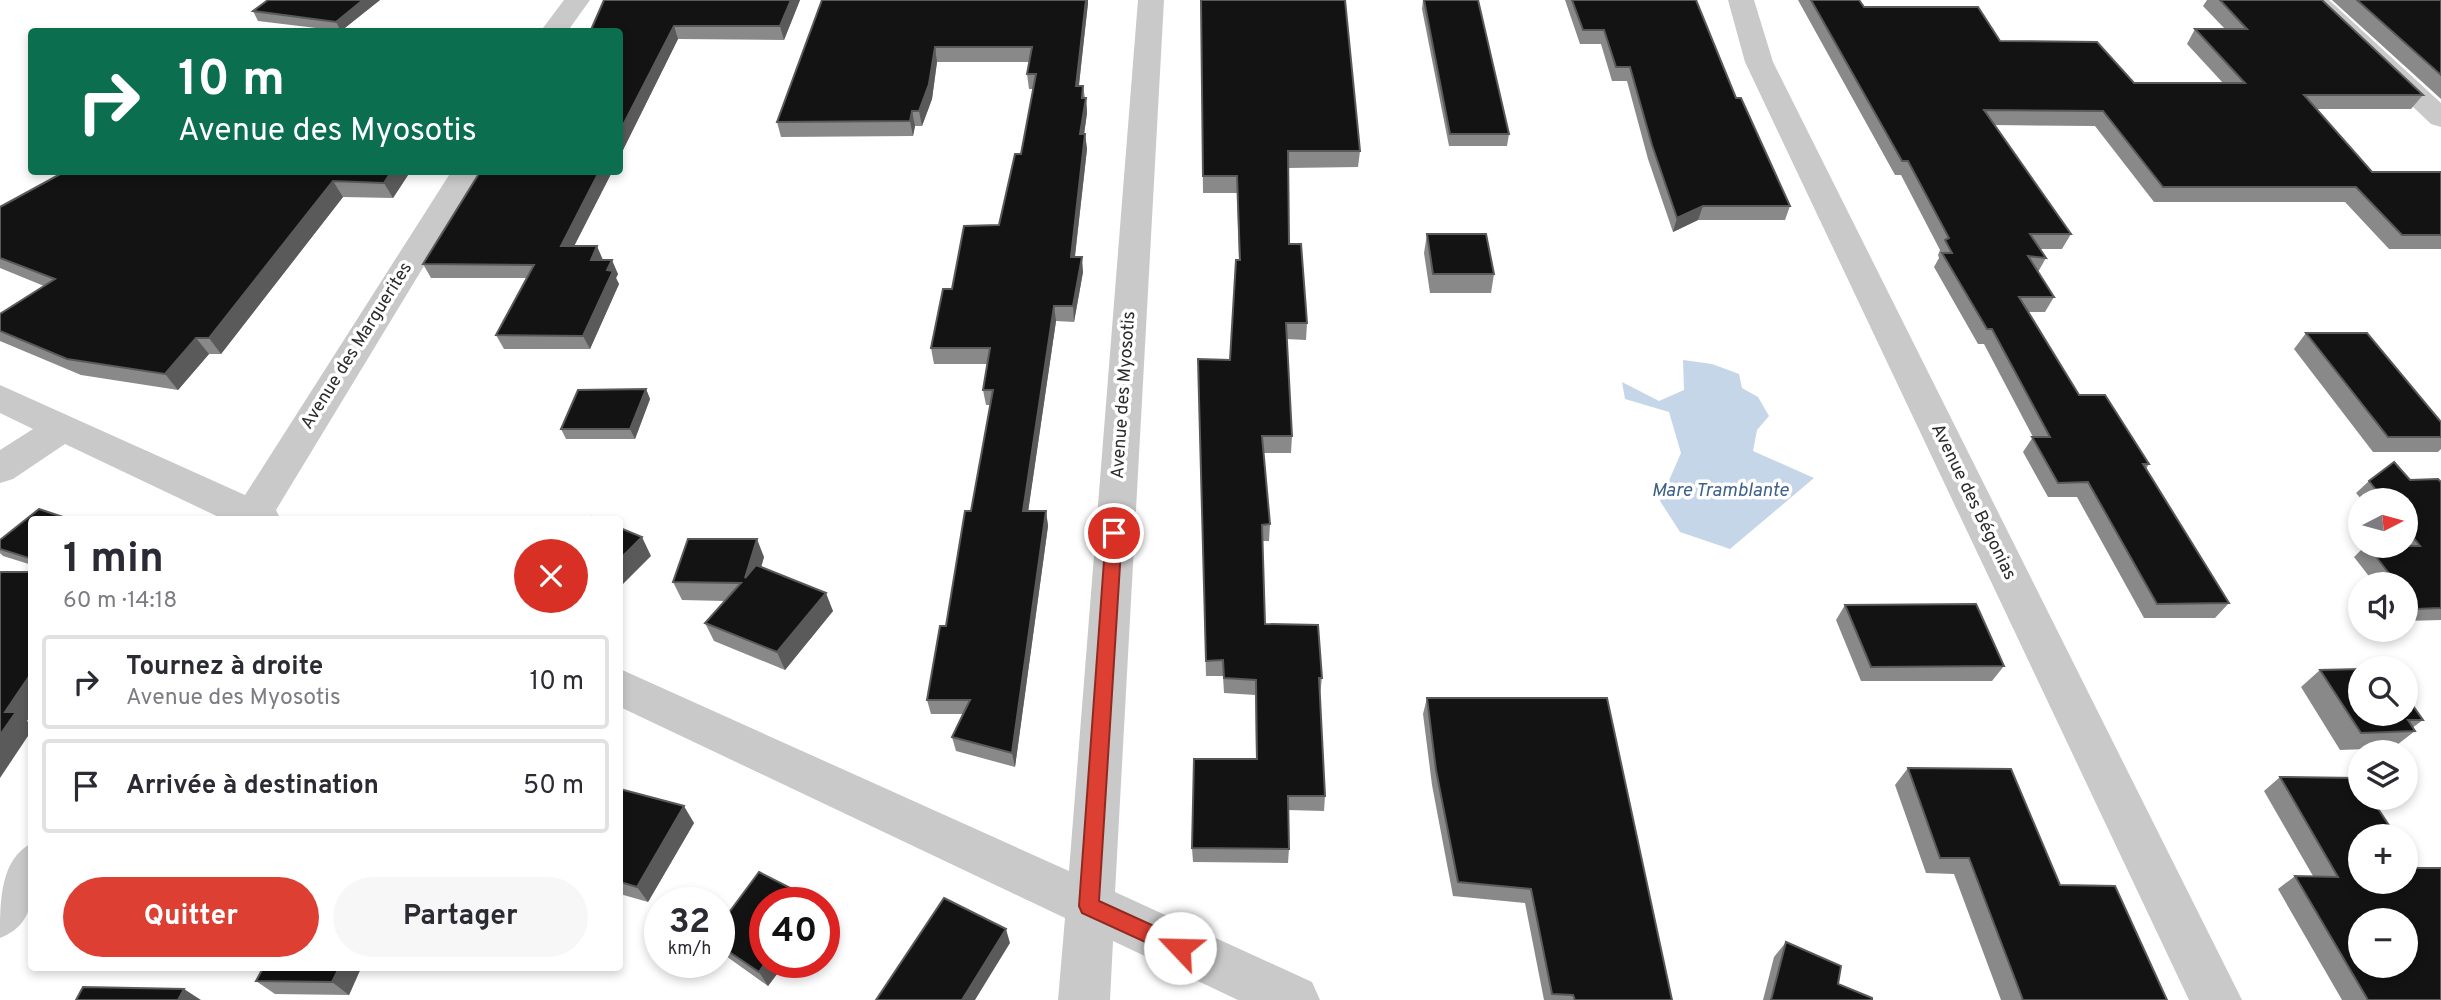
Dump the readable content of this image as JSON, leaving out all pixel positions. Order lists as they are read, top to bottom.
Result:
{
  "streets": {
    "street": ["Avenue des Marguerites", "Avenue des Myosotis", "Avenue des Bégonias"]
  },
  "water": ["Mare Tramblante"],
  "north": "right",
  "page": {
    "turn": ["10 m", "Avenue des Myosotis"],
    "map_buttons": ["+", "−"],
    "heading": ["1 min", "60 m · 14:18"],
    "list": [
      {
        "name": "Tournez à droite",
        "note": "Avenue des Myosotis",
        "value": "10 m"
      },
      {
        "name": "Arrivée à destination",
        "value": "50 m"
      }
    ],
    "buttons": ["Quitter", "Partager"],
    "speed": "32 km/h",
    "limit": "40"
  }
}
